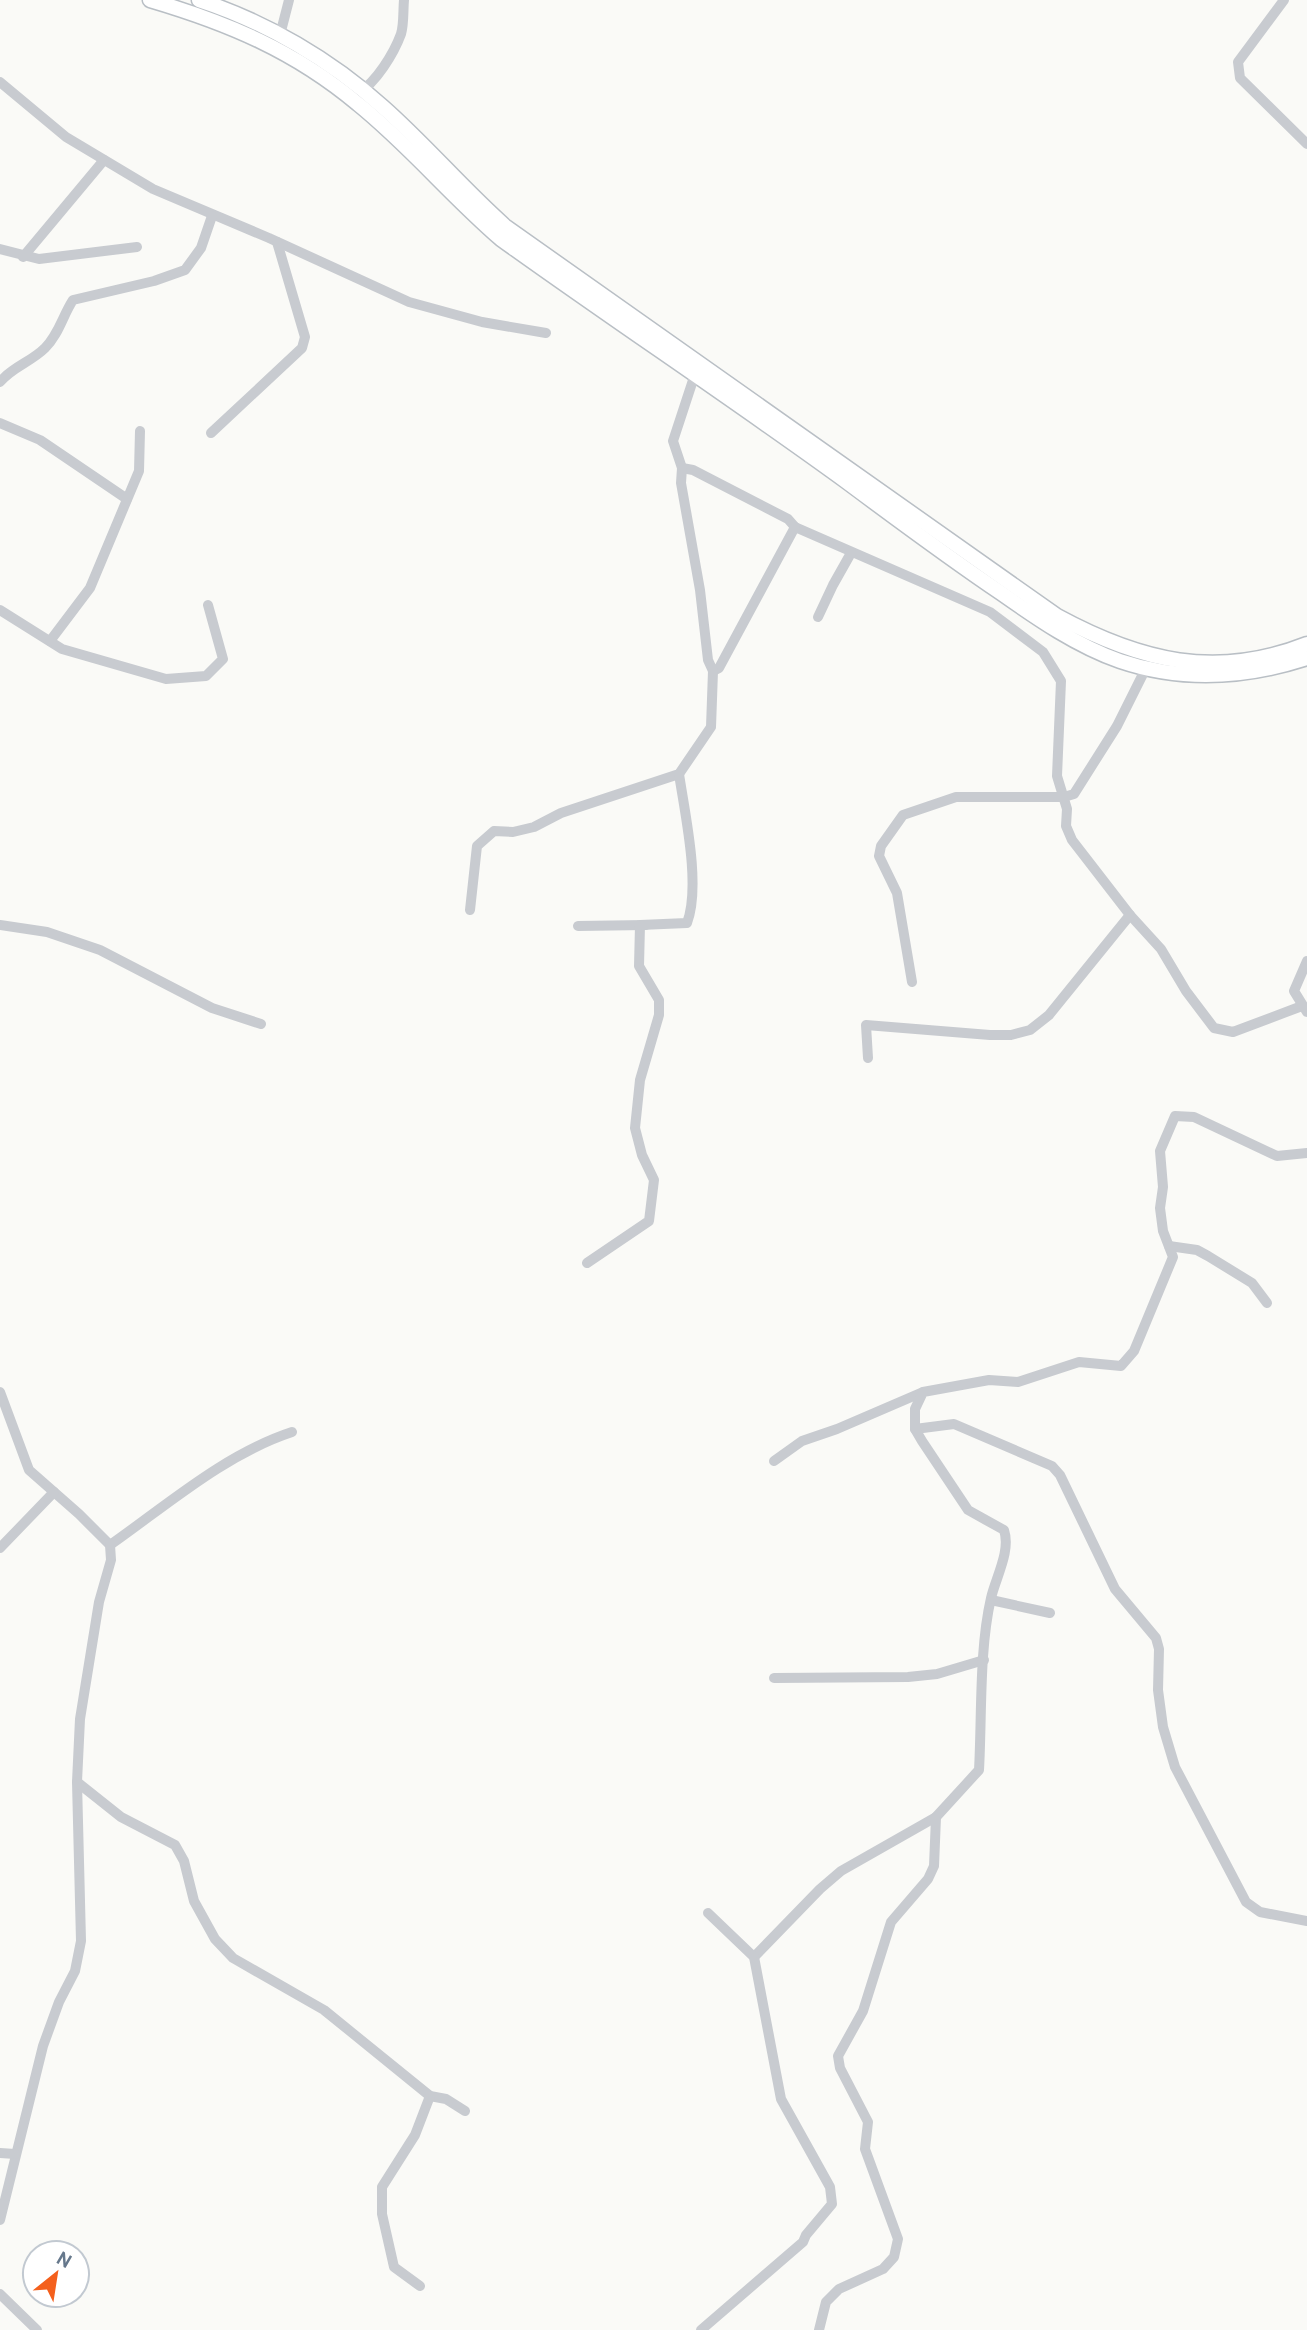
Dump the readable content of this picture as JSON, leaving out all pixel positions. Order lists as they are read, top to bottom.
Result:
{
  "north": "top right"
}
